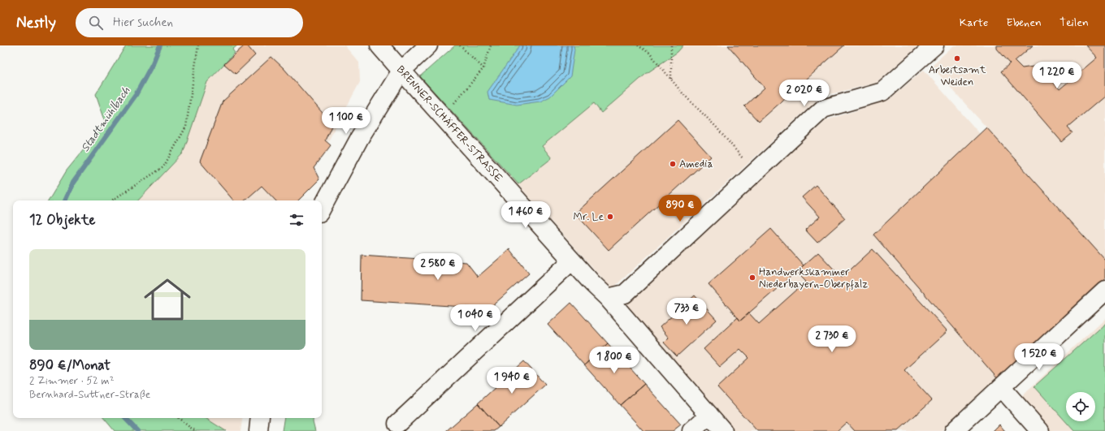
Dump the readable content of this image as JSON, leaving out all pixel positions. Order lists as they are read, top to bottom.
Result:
{
  "streets": {
    "street": ["BRENNER-SCHÄFFER-STRASSE"]
  },
  "water": ["Stadtmühlbach"],
  "places": [
    "Arbeitsamt Weiden",
    "Amedia",
    "Mr. Le",
    "Handwerkskammer Niederbayern-Oberpfalz"
  ],
  "page": {
    "header": "Nestly",
    "search": "Hier suchen",
    "nav": ["Karte", "Ebenen", "Teilen"],
    "price": [
      "1 220 €",
      "2 020 €",
      "1 100 €",
      "890 €",
      "1 460 €",
      "2 580 €",
      "733 €",
      "1 040 €",
      "2 730 €",
      "1 520 €",
      "1 800 €",
      "1 940 €"
    ],
    "heading": "12 Objekte",
    "list": [
      {
        "name": "890 €/Monat",
        "note": "2 Zimmer · 52 m² · Bernhard-Suttner-Straße"
      }
    ]
  }
}
